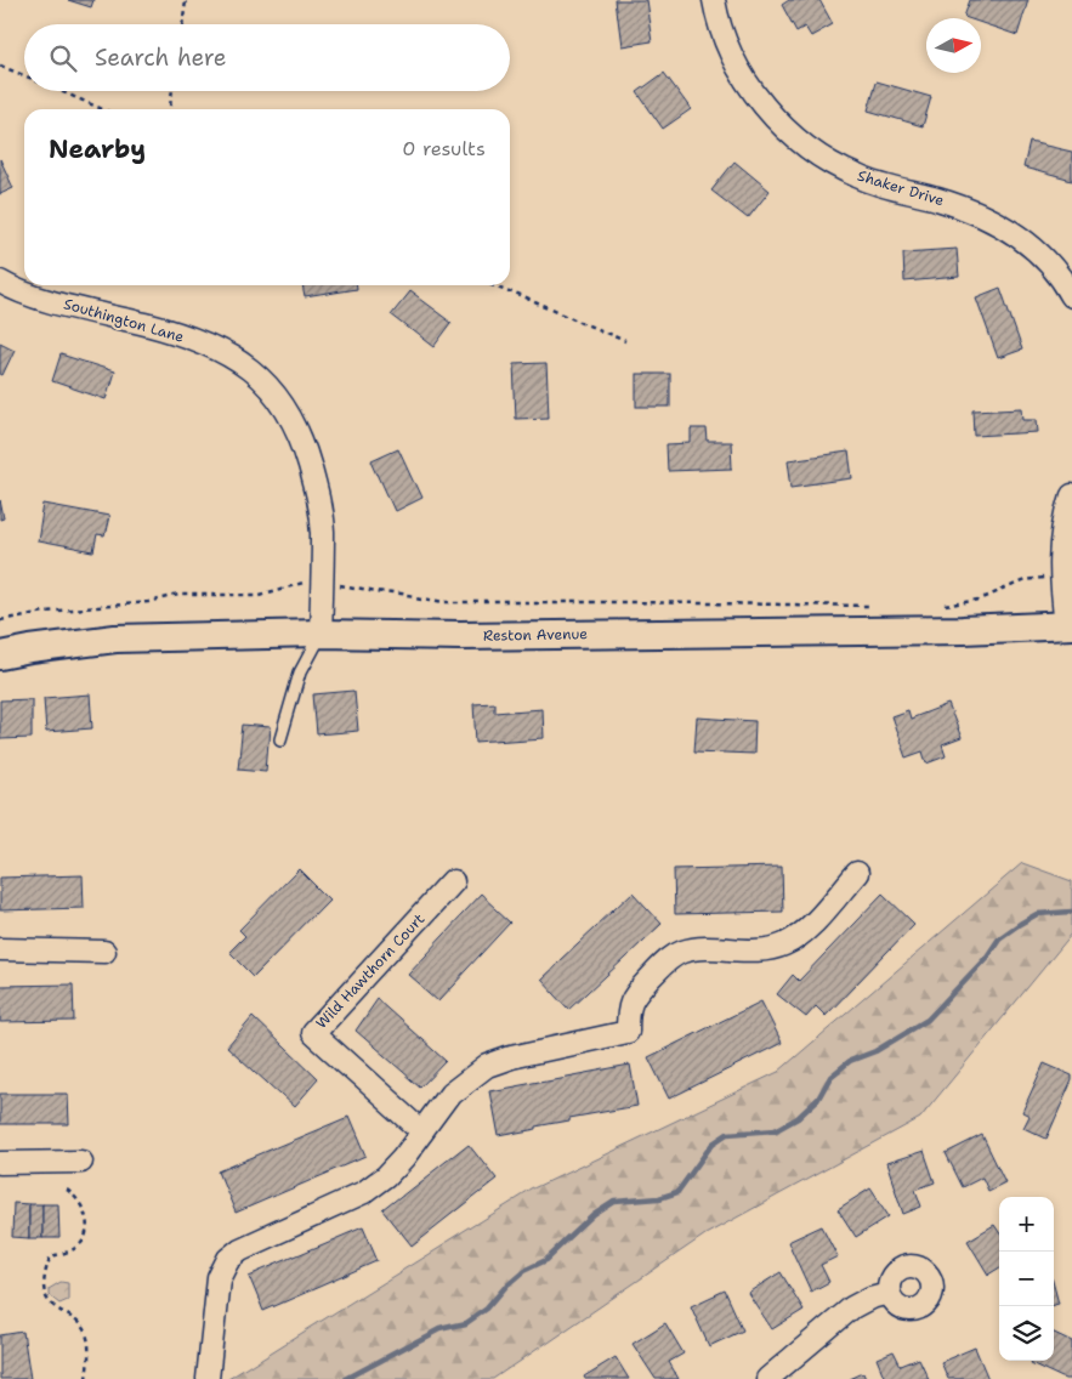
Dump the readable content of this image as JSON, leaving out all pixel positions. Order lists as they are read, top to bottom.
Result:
{
  "streets": {
    "street": [
      "Shaker Drive",
      "Southington Lane",
      "Reston Avenue",
      "Wild Hawthorn Court"
    ]
  },
  "crossings": [
    ["Southington Lane", "Reston Avenue"]
  ],
  "north": "right",
  "page": {
    "search": "Search here",
    "heading": ["Nearby", "0 results"],
    "map_buttons": ["+", "−"]
  }
}
